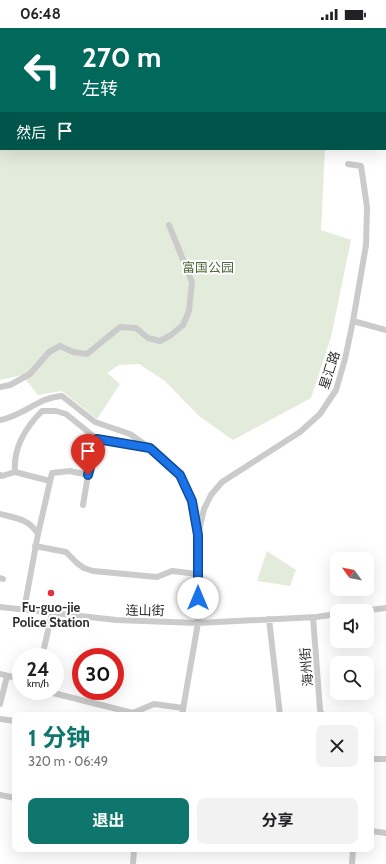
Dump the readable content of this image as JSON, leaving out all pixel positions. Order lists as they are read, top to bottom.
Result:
{
  "streets": {
    "street": ["星汇路", "连山街", "海州街"]
  },
  "crossings": [
    ["连山街", "海州街"]
  ],
  "parks": ["富国公园"],
  "places": ["Fu-guo-jie Police Station"],
  "north": "top left",
  "page": {
    "status": "06:48",
    "turn": ["270 m", "左转"],
    "then": "然后",
    "speed": "24 km/h",
    "limit": "30",
    "heading": ["1 分钟", "320 m · 06:49"],
    "buttons": ["退出", "分享"]
  }
}
